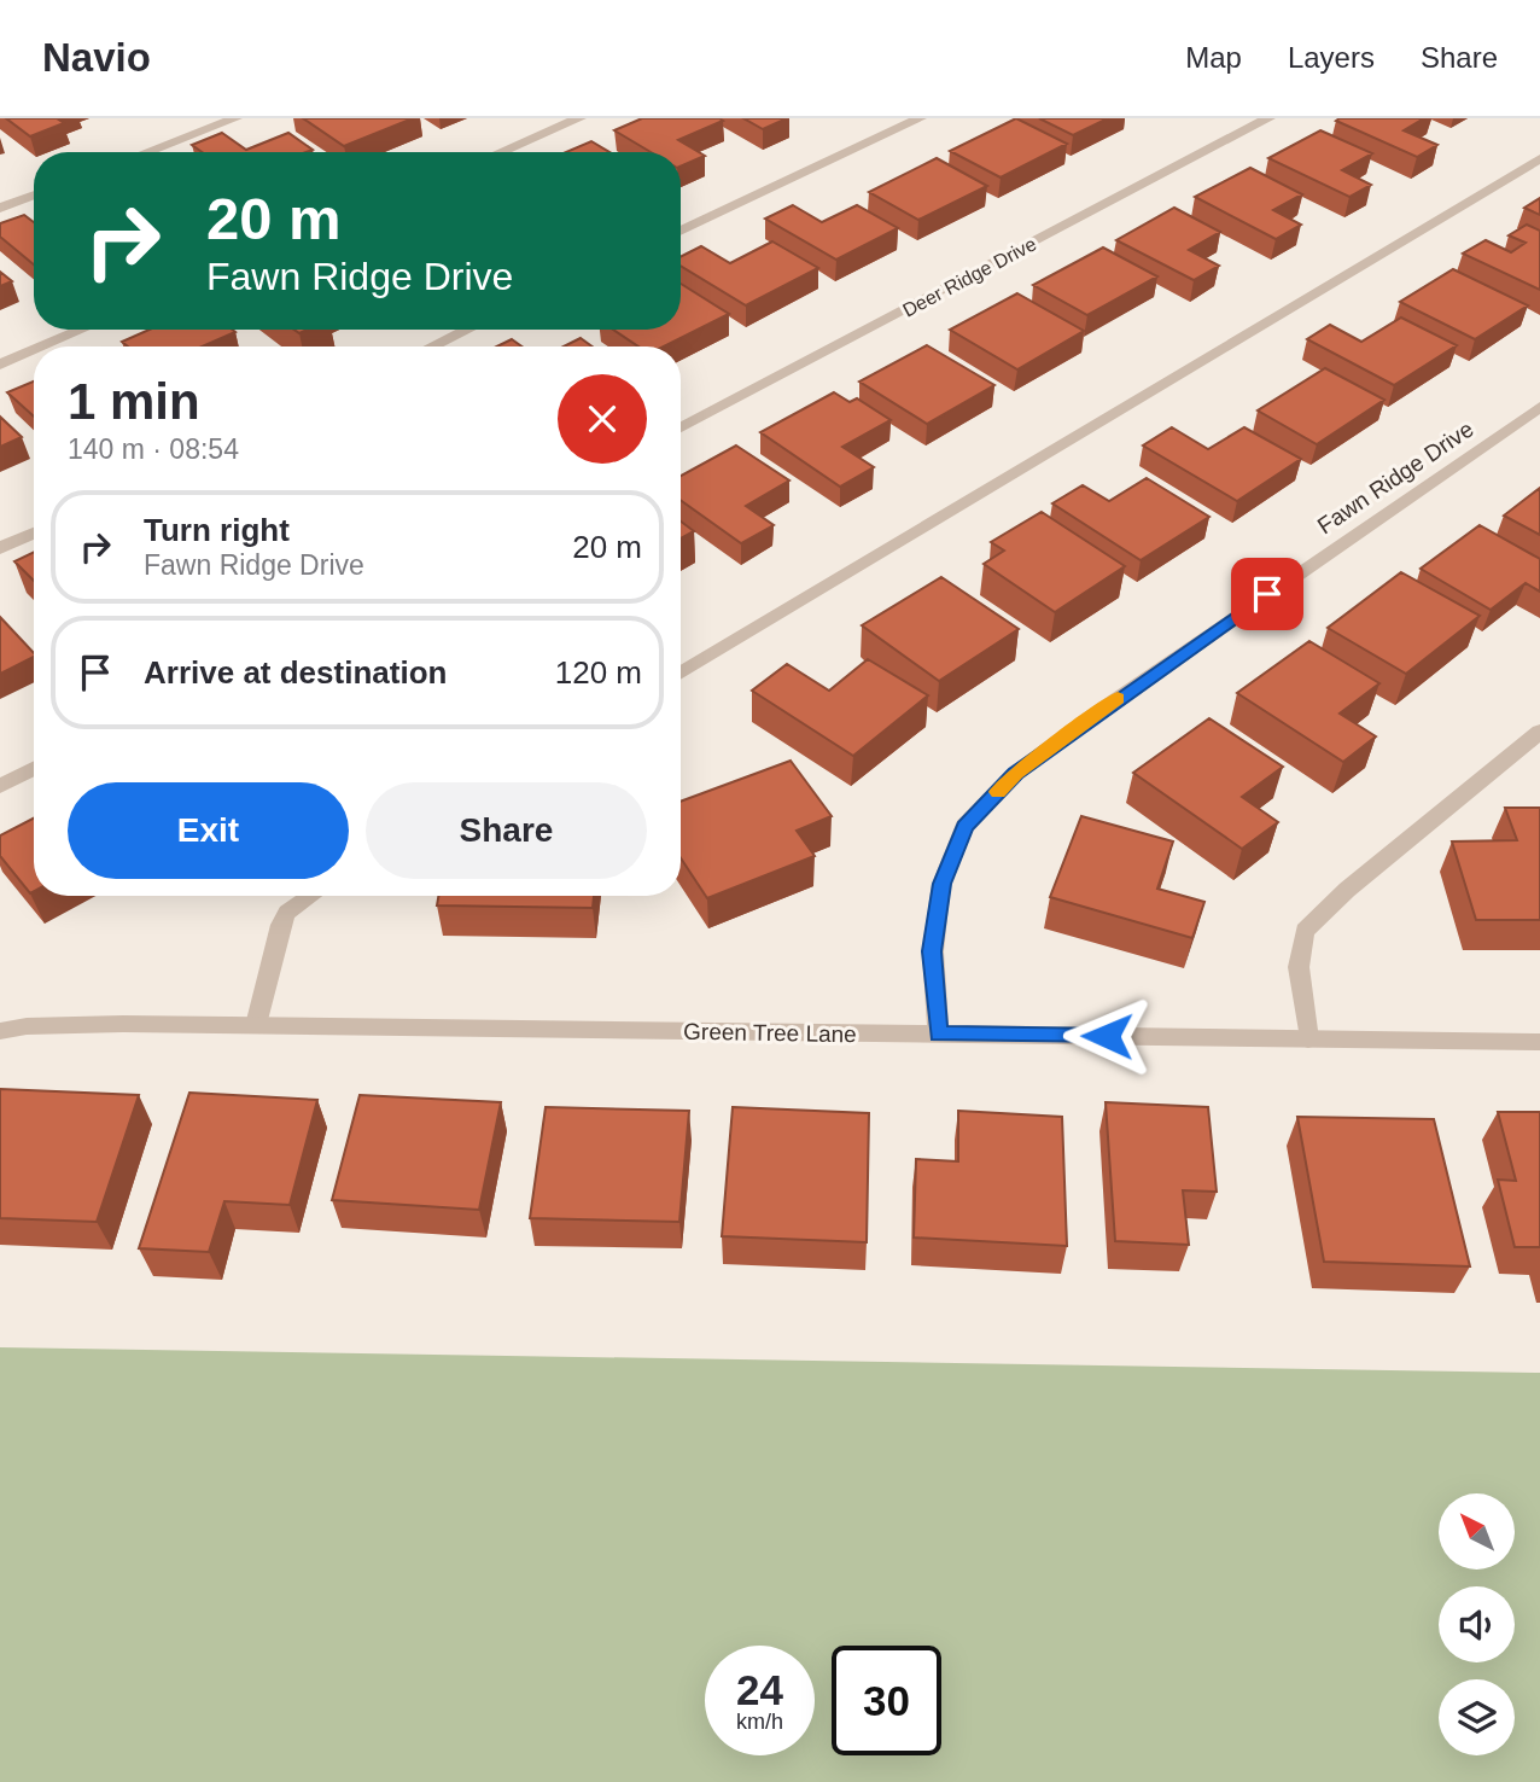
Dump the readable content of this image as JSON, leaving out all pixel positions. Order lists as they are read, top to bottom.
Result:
{
  "streets": {
    "street": ["Deer Ridge Drive", "Fawn Ridge Drive", "Green Tree Lane"]
  },
  "crossings": [
    ["Fawn Ridge Drive", "Green Tree Lane"]
  ],
  "north": "top left",
  "page": {
    "header": "Navio",
    "nav": ["Map", "Layers", "Share"],
    "turn": ["20 m", "Fawn Ridge Drive"],
    "heading": ["1 min", "140 m · 08:54"],
    "list": [
      {
        "name": "Turn right",
        "note": "Fawn Ridge Drive",
        "value": "20 m"
      },
      {
        "name": "Arrive at destination",
        "value": "120 m"
      }
    ],
    "buttons": ["Exit", "Share"],
    "speed": "24 km/h",
    "limit": "30"
  }
}
